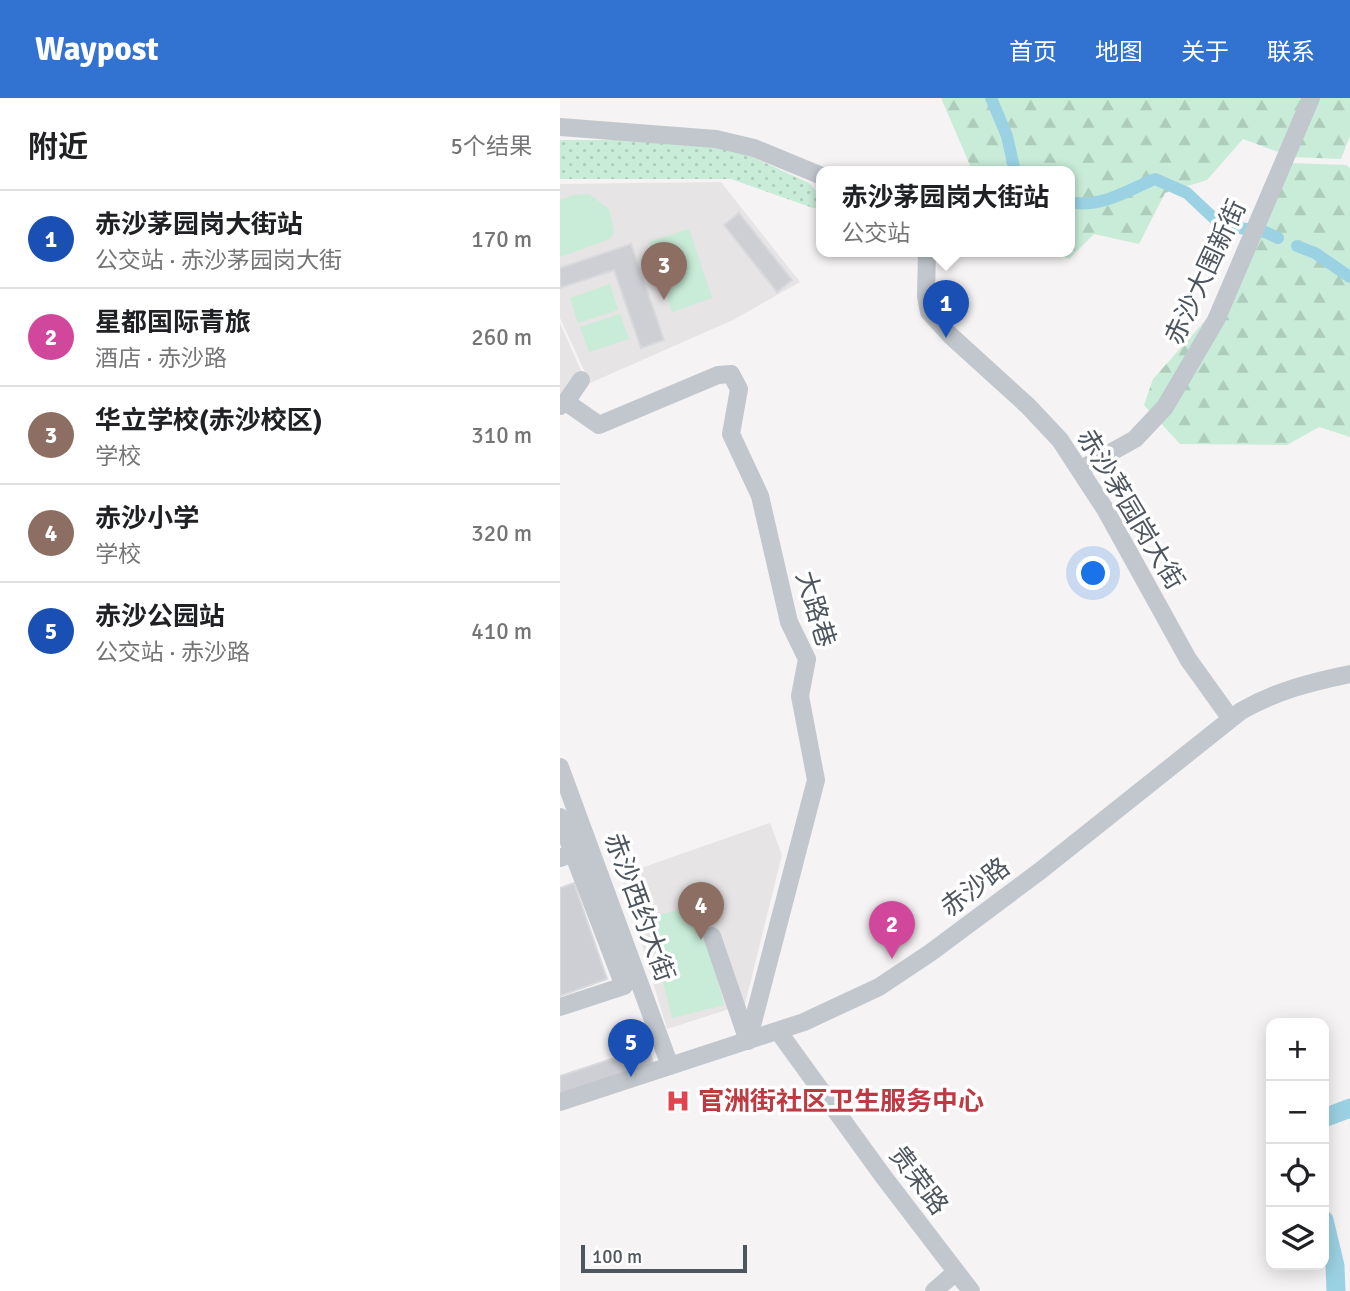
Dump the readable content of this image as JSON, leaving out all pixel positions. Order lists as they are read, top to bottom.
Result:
{
  "streets": {
    "street": [
      "赤沙大围新街",
      "赤沙茅园岗大街",
      "大路巷",
      "赤沙路",
      "赤沙西约大街",
      "贵荣路"
    ]
  },
  "crossings": [
    ["赤沙大围新街", "赤沙茅园岗大街"],
    ["赤沙茅园岗大街", "赤沙路"],
    ["大路巷", "赤沙路"],
    ["赤沙路", "赤沙西约大街"],
    ["赤沙路", "贵荣路"]
  ],
  "places": {
    "hospital": ["官洲街社区卫生服务中心"]
  },
  "scale_bar": "100 m",
  "page": {
    "header": "Waypost",
    "nav": [
      "首页",
      "地图",
      "关于",
      "联系"
    ],
    "heading": ["附近", "5个结果"],
    "popup": ["赤沙茅园岗大街站", "公交站"],
    "list": [
      {
        "mark": "1",
        "name": "赤沙茅园岗大街站",
        "note": "公交站 · 赤沙茅园岗大街",
        "value": "170 m"
      },
      {
        "mark": "2",
        "name": "星都国际青旅",
        "note": "酒店 · 赤沙路",
        "value": "260 m"
      },
      {
        "mark": "3",
        "name": "华立学校(赤沙校区)",
        "note": "学校",
        "value": "310 m"
      },
      {
        "mark": "4",
        "name": "赤沙小学",
        "note": "学校",
        "value": "320 m"
      },
      {
        "mark": "5",
        "name": "赤沙公园站",
        "note": "公交站 · 赤沙路",
        "value": "410 m"
      }
    ],
    "pins": [
      "3",
      "1",
      "4",
      "2",
      "5"
    ],
    "map_buttons": ["+", "−"],
    "scale": "100 m"
  }
}
